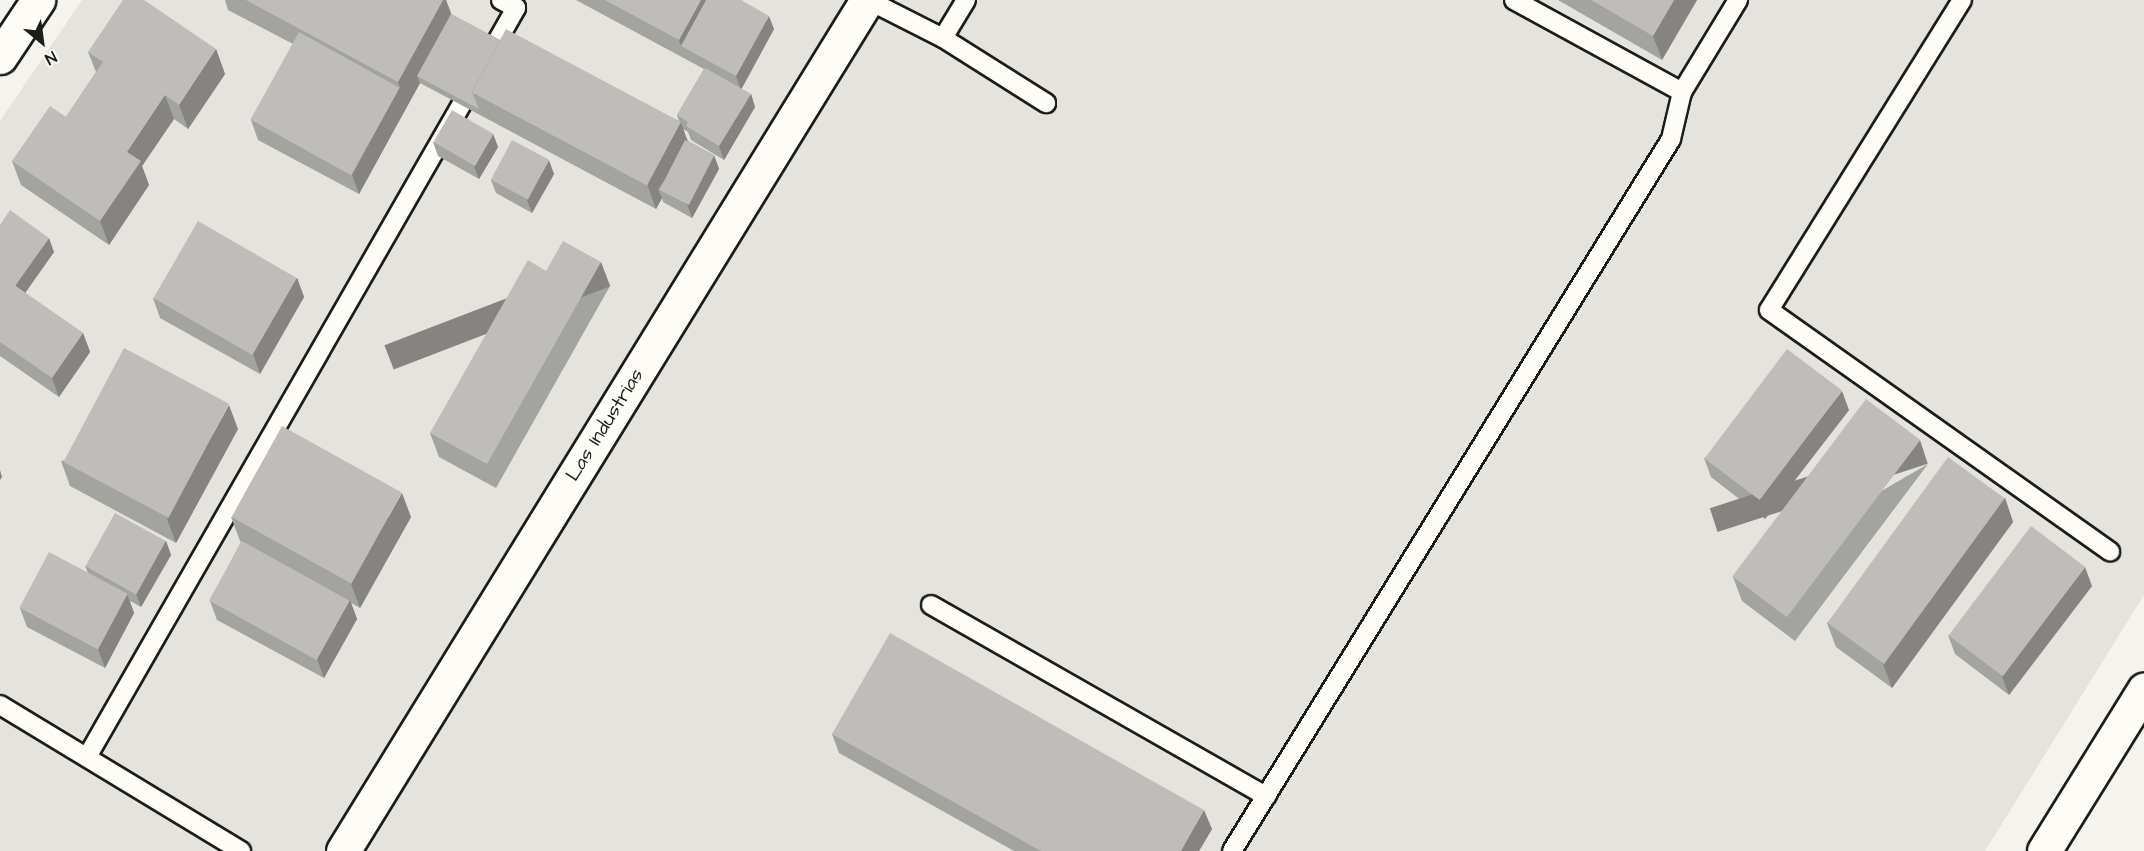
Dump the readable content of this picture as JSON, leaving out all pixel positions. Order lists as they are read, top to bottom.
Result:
{
  "streets": {
    "street": ["Las Industrias"]
  },
  "north": "bottom right"
}
